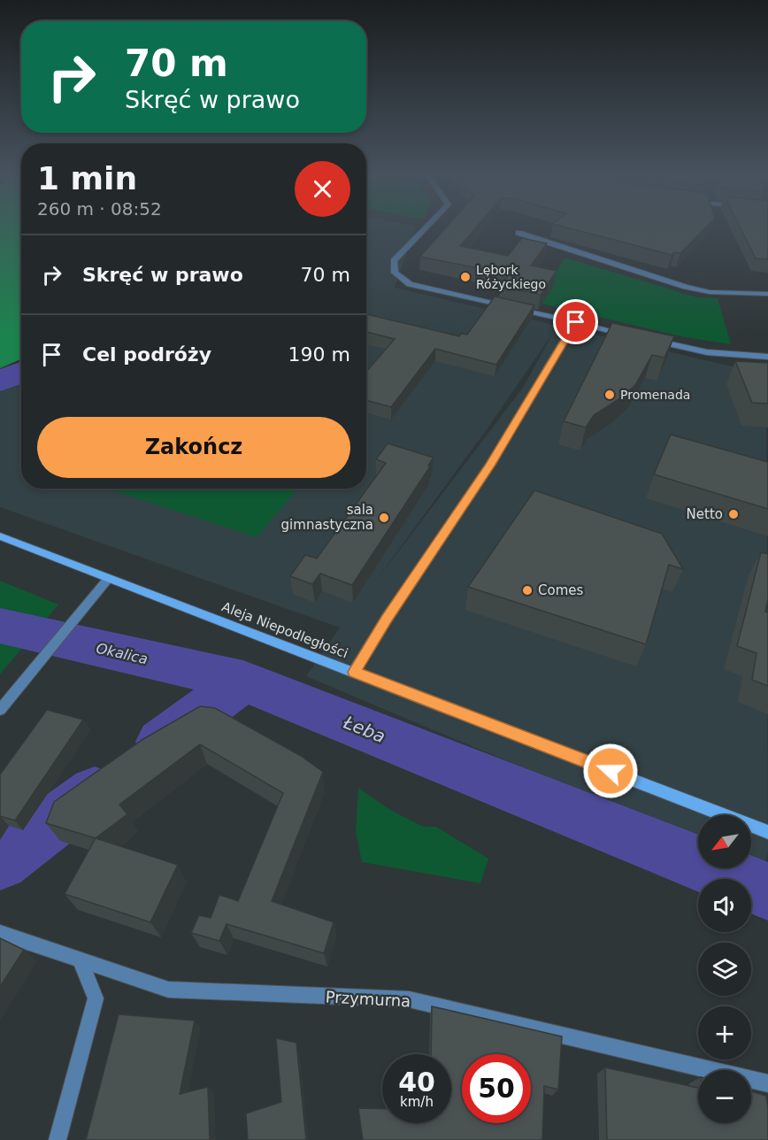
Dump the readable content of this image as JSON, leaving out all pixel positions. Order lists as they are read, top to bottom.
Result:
{
  "streets": {
    "main road": ["Aleja Niepodległości"],
    "street": ["Przymurna"]
  },
  "water": ["Okalica", "Łeba"],
  "places": [
    "Lębork Różyckiego",
    "Promenada",
    "Netto",
    "sala gimnastyczna",
    "Comes"
  ],
  "north": "bottom left",
  "page": {
    "turn": ["70 m", "Skręć w prawo"],
    "heading": ["1 min", "260 m · 08:52"],
    "list": [
      {
        "name": "Skręć w prawo",
        "value": "70 m"
      },
      {
        "name": "Cel podróży",
        "value": "190 m"
      }
    ],
    "buttons": "Zakończ",
    "map_buttons": ["+", "−"],
    "speed": "40 km/h",
    "limit": "50"
  }
}
